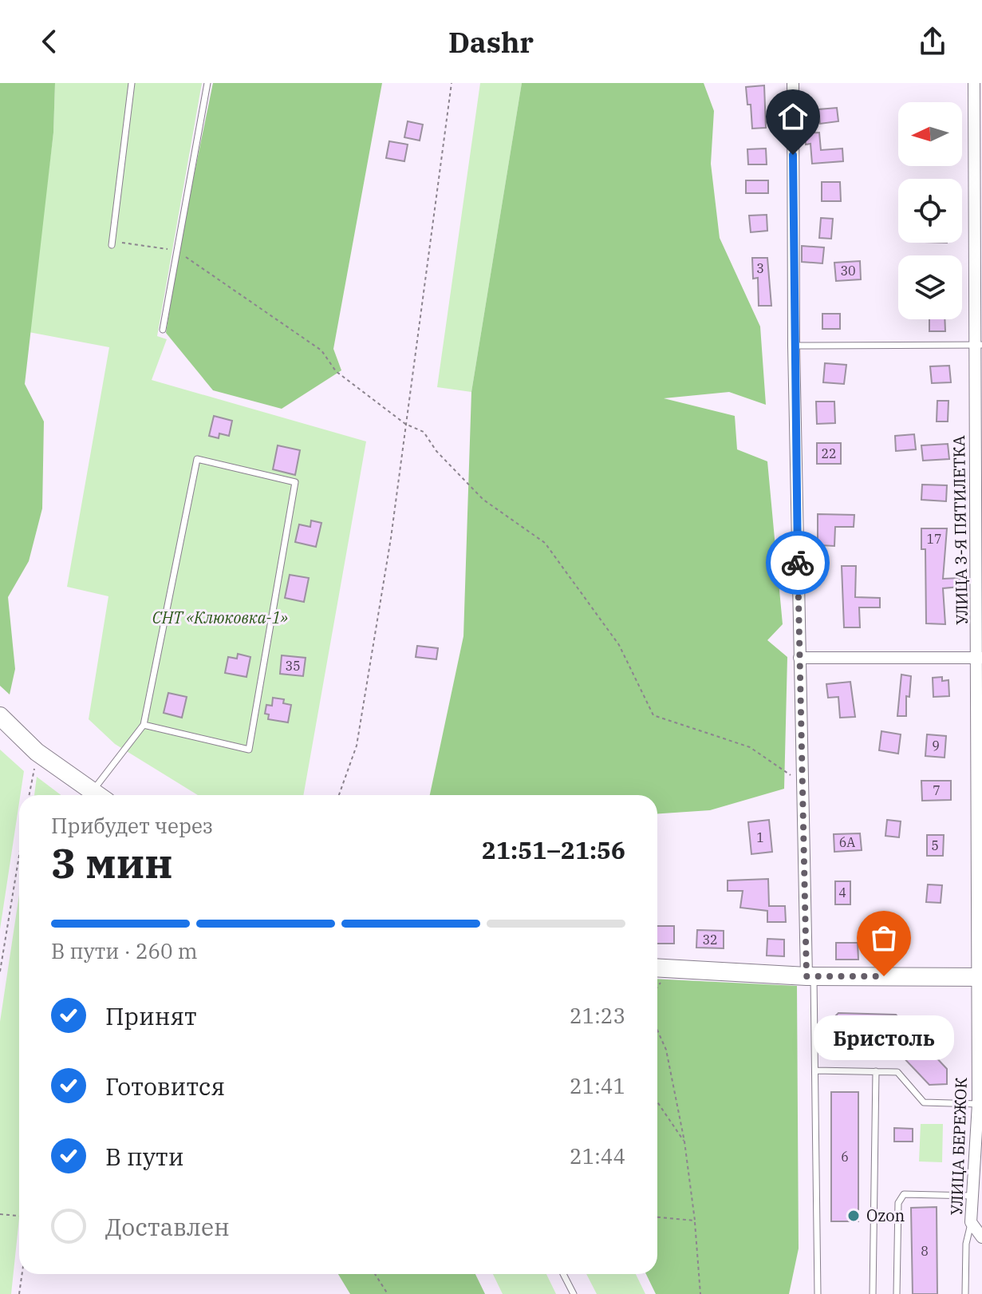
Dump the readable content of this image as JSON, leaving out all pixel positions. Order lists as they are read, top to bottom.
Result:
{
  "streets": {
    "street": ["УЛИЦА 3-Я ПЯТИЛЕТКА", "УЛИЦА БЕРЕЖОК"]
  },
  "crossings": [
    ["УЛИЦА 3-Я ПЯТИЛЕТКА", "УЛИЦА БЕРЕЖОК"]
  ],
  "parks": ["СНТ «Клюковка-1»"],
  "places": ["Бристоль", "Ozon"],
  "house_numbers": [
    "3",
    "30",
    "22",
    "17",
    "35",
    "9",
    "7",
    "1",
    "6А",
    "5",
    "4",
    "32",
    "6",
    "8"
  ],
  "north": "left",
  "page": {
    "header": "Dashr",
    "heading": ["3 мин", "Прибудет через", "21:51–21:56"],
    "bar": "В пути · 260 m",
    "list": [
      ["Принят", "21:23"],
      ["Готовится", "21:41"],
      ["В пути", "21:44"],
      "Доставлен"
    ],
    "bubble": "Бристоль"
  }
}
